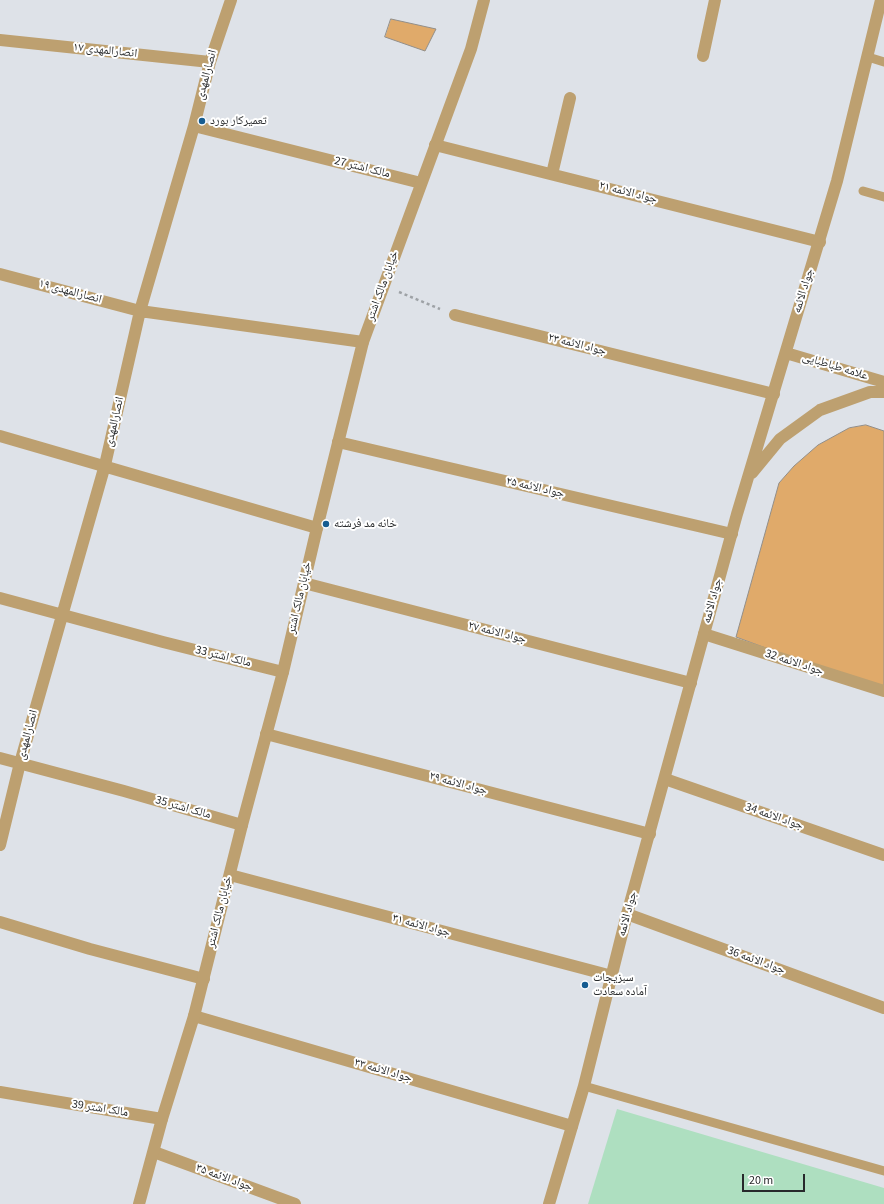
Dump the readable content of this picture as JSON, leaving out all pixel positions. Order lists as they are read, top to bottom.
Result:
{
  "streets": {
    "street": [
      "انصارالمهدی ۱۷",
      "انصارالمهدی",
      "مالک اشتر 27",
      "جواد الائمه ۲۱",
      "خیابان مالک اشتر",
      "جواد الائمه",
      "انصارالمهدی ۱۹",
      "جواد الائمه ۲۳",
      "علامه طباطبایی",
      "جواد الائمه ۲۵",
      "جواد الائمه ۲۷",
      "مالک اشتر 33",
      "جواد الائمه 32",
      "جواد الائمه ۲۹",
      "مالک اشتر 35",
      "جواد الائمه 34",
      "جواد الائمه ۳۱",
      "جواد الائمه 36",
      "جواد الائمه ۳۳",
      "مالک اشتر 39",
      "جواد الائمه ۳۵"
    ]
  },
  "crossings": [
    ["انصارالمهدی ۱۷", "انصارالمهدی"],
    ["انصارالمهدی", "مالک اشتر 27"],
    ["انصارالمهدی", "انصارالمهدی ۱۹"],
    ["انصارالمهدی", "مالک اشتر 33"],
    ["انصارالمهدی", "مالک اشتر 35"],
    ["مالک اشتر 27", "خیابان مالک اشتر"],
    ["جواد الائمه ۲۱", "خیابان مالک اشتر"],
    ["جواد الائمه ۲۱", "جواد الائمه"],
    ["خیابان مالک اشتر", "انصارالمهدی ۱۹"],
    ["خیابان مالک اشتر", "جواد الائمه ۲۵"],
    ["خیابان مالک اشتر", "جواد الائمه ۲۷"],
    ["خیابان مالک اشتر", "مالک اشتر 33"],
    ["خیابان مالک اشتر", "جواد الائمه ۲۹"],
    ["خیابان مالک اشتر", "مالک اشتر 35"],
    ["خیابان مالک اشتر", "جواد الائمه ۳۱"],
    ["خیابان مالک اشتر", "جواد الائمه ۳۳"],
    ["خیابان مالک اشتر", "مالک اشتر 39"],
    ["خیابان مالک اشتر", "جواد الائمه ۳۵"],
    ["جواد الائمه", "جواد الائمه ۲۳"],
    ["جواد الائمه", "علامه طباطبایی"],
    ["جواد الائمه", "جواد الائمه ۲۵"],
    ["جواد الائمه", "جواد الائمه ۲۷"],
    ["جواد الائمه", "جواد الائمه 32"],
    ["جواد الائمه", "جواد الائمه ۲۹"],
    ["جواد الائمه", "جواد الائمه 34"],
    ["جواد الائمه", "جواد الائمه ۳۱"],
    ["جواد الائمه", "جواد الائمه 36"],
    ["جواد الائمه", "جواد الائمه ۳۳"]
  ],
  "places": ["تعمیرکار بورد", "خانه مد فرشته", "سبزیجات آماده سعادت"],
  "scale_bar": "20 m"
}
